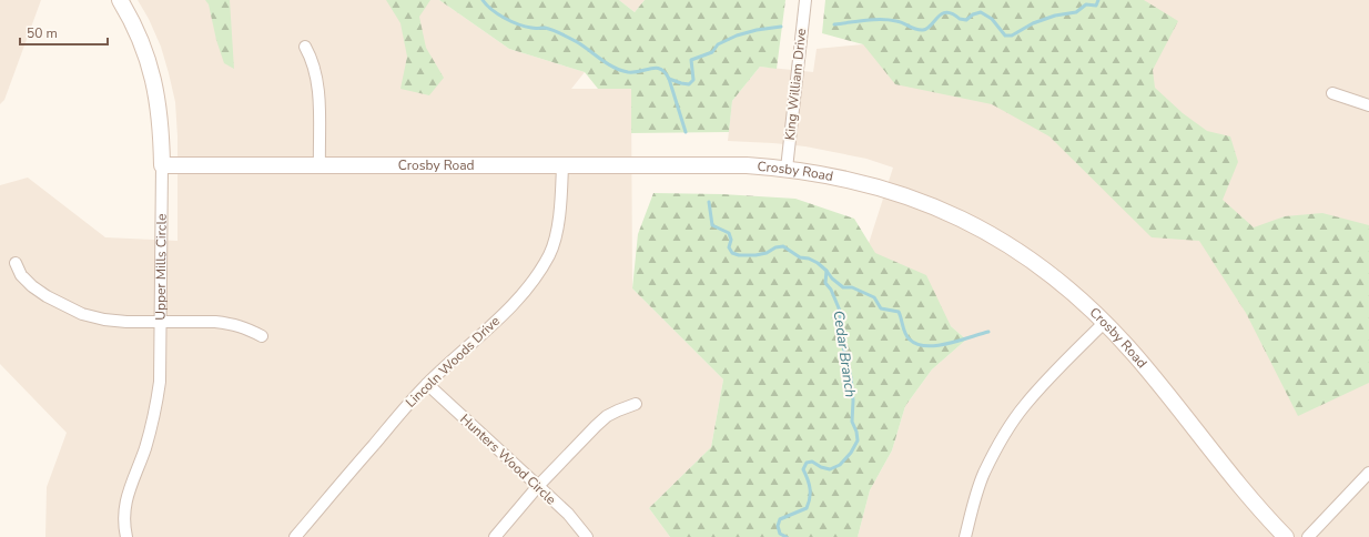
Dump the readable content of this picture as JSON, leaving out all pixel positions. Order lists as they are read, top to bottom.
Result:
{
  "streets": {
    "street": [
      "King William Drive",
      "Crosby Road",
      "Upper Mills Circle",
      "Lincoln Woods Drive",
      "Hunters Wood Circle"
    ]
  },
  "crossings": [
    ["King William Drive", "Crosby Road"],
    ["Crosby Road", "Upper Mills Circle"],
    ["Crosby Road", "Lincoln Woods Drive"],
    ["Lincoln Woods Drive", "Hunters Wood Circle"]
  ],
  "water": ["Cedar Branch"],
  "scale_bar": "50 m"
}
